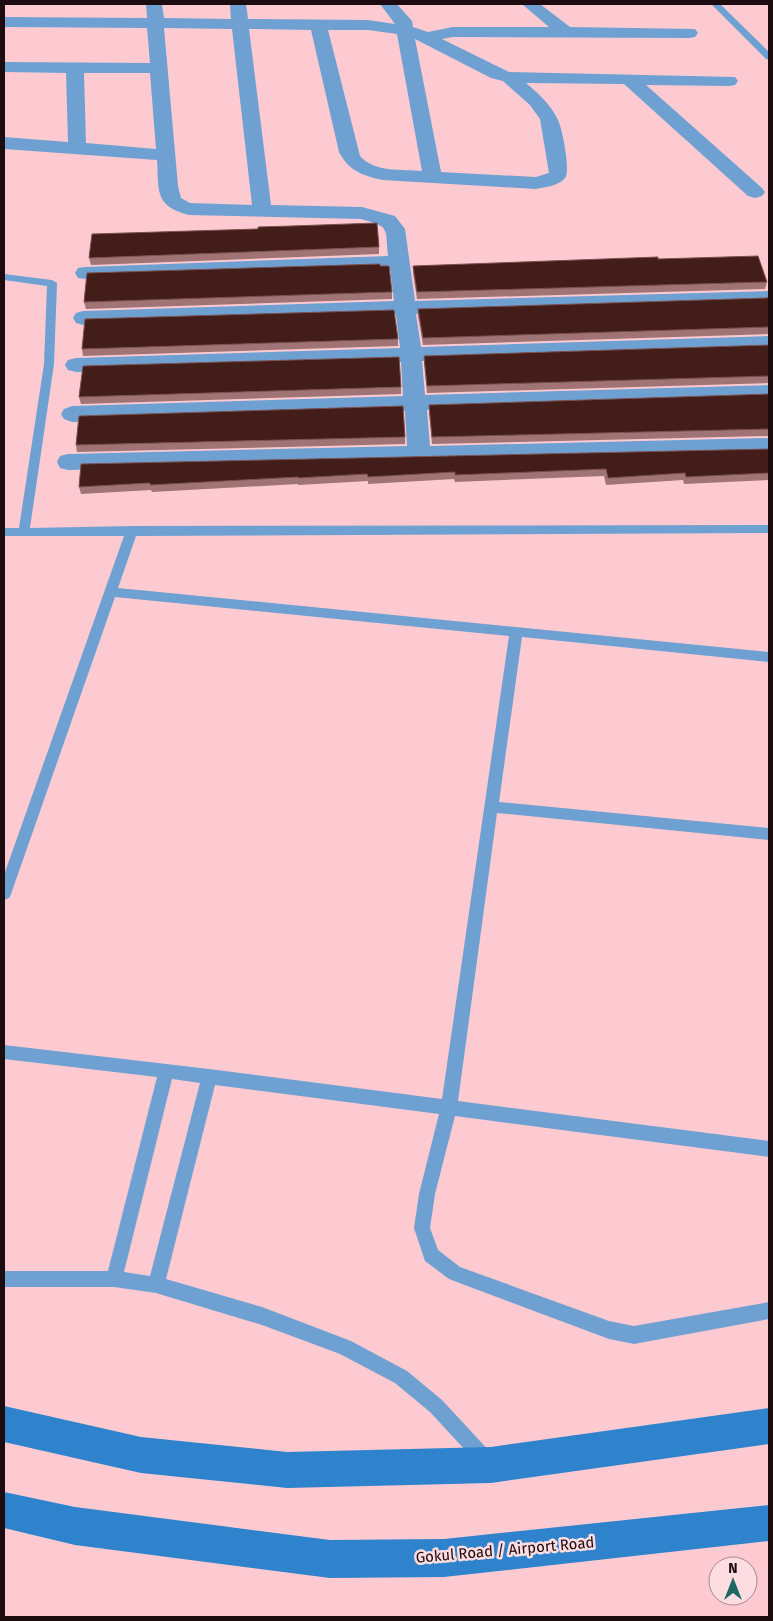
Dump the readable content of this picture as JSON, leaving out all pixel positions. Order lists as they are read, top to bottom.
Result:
{
  "streets": {
    "main road": ["Gokul Road / Airport Road"]
  },
  "north": "top"
}
